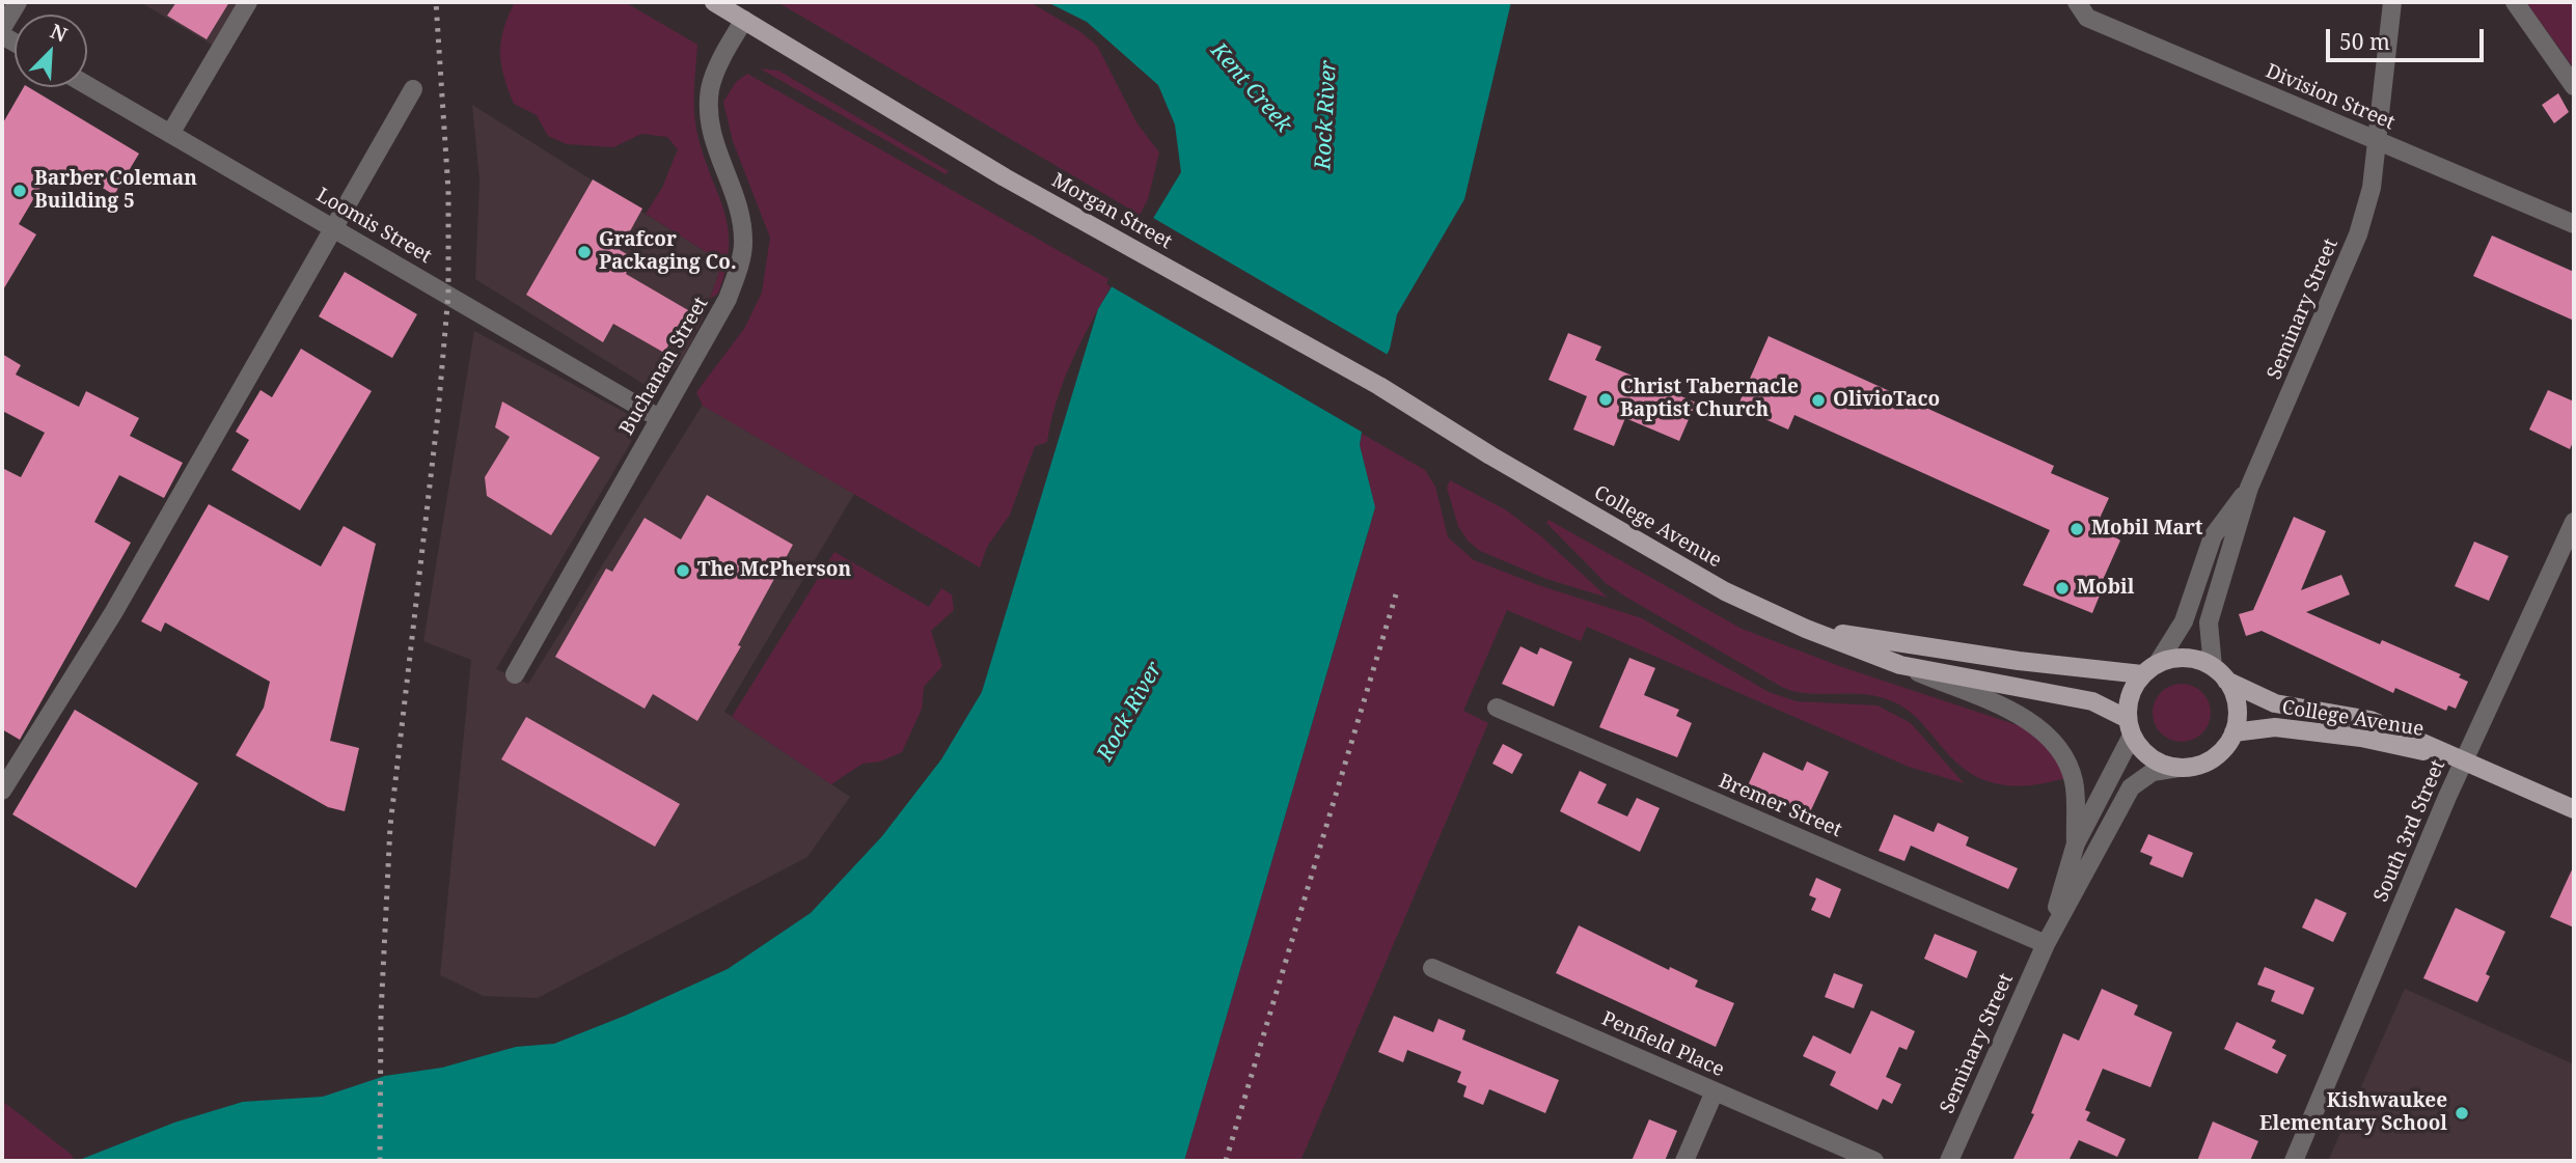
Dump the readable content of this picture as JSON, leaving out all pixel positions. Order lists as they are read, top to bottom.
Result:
{
  "streets": {
    "main road": ["Morgan Street", "College Avenue"],
    "street": [
      "Division Street",
      "Loomis Street",
      "Seminary Street",
      "Buchanan Street",
      "Bremer Street",
      "South 3rd Street",
      "Penfield Place"
    ]
  },
  "crossings": [
    ["Division Street", "Seminary Street"],
    ["Morgan Street", "Buchanan Street"],
    ["Morgan Street", "College Avenue"],
    ["Loomis Street", "Buchanan Street"],
    ["Seminary Street", "College Avenue"],
    ["Seminary Street", "Bremer Street"],
    ["College Avenue", "South 3rd Street"]
  ],
  "water": ["Kent Creek", "Rock River"],
  "places": [
    "Barber Coleman Building 5",
    "Grafcor Packaging Co.",
    "Christ Tabernacle Baptist Church",
    "OlivioTaco",
    "Mobil Mart",
    "The McPherson",
    "Mobil",
    "Kishwaukee Elementary School"
  ],
  "scale_bar": "50 m",
  "north": "top right"
}
